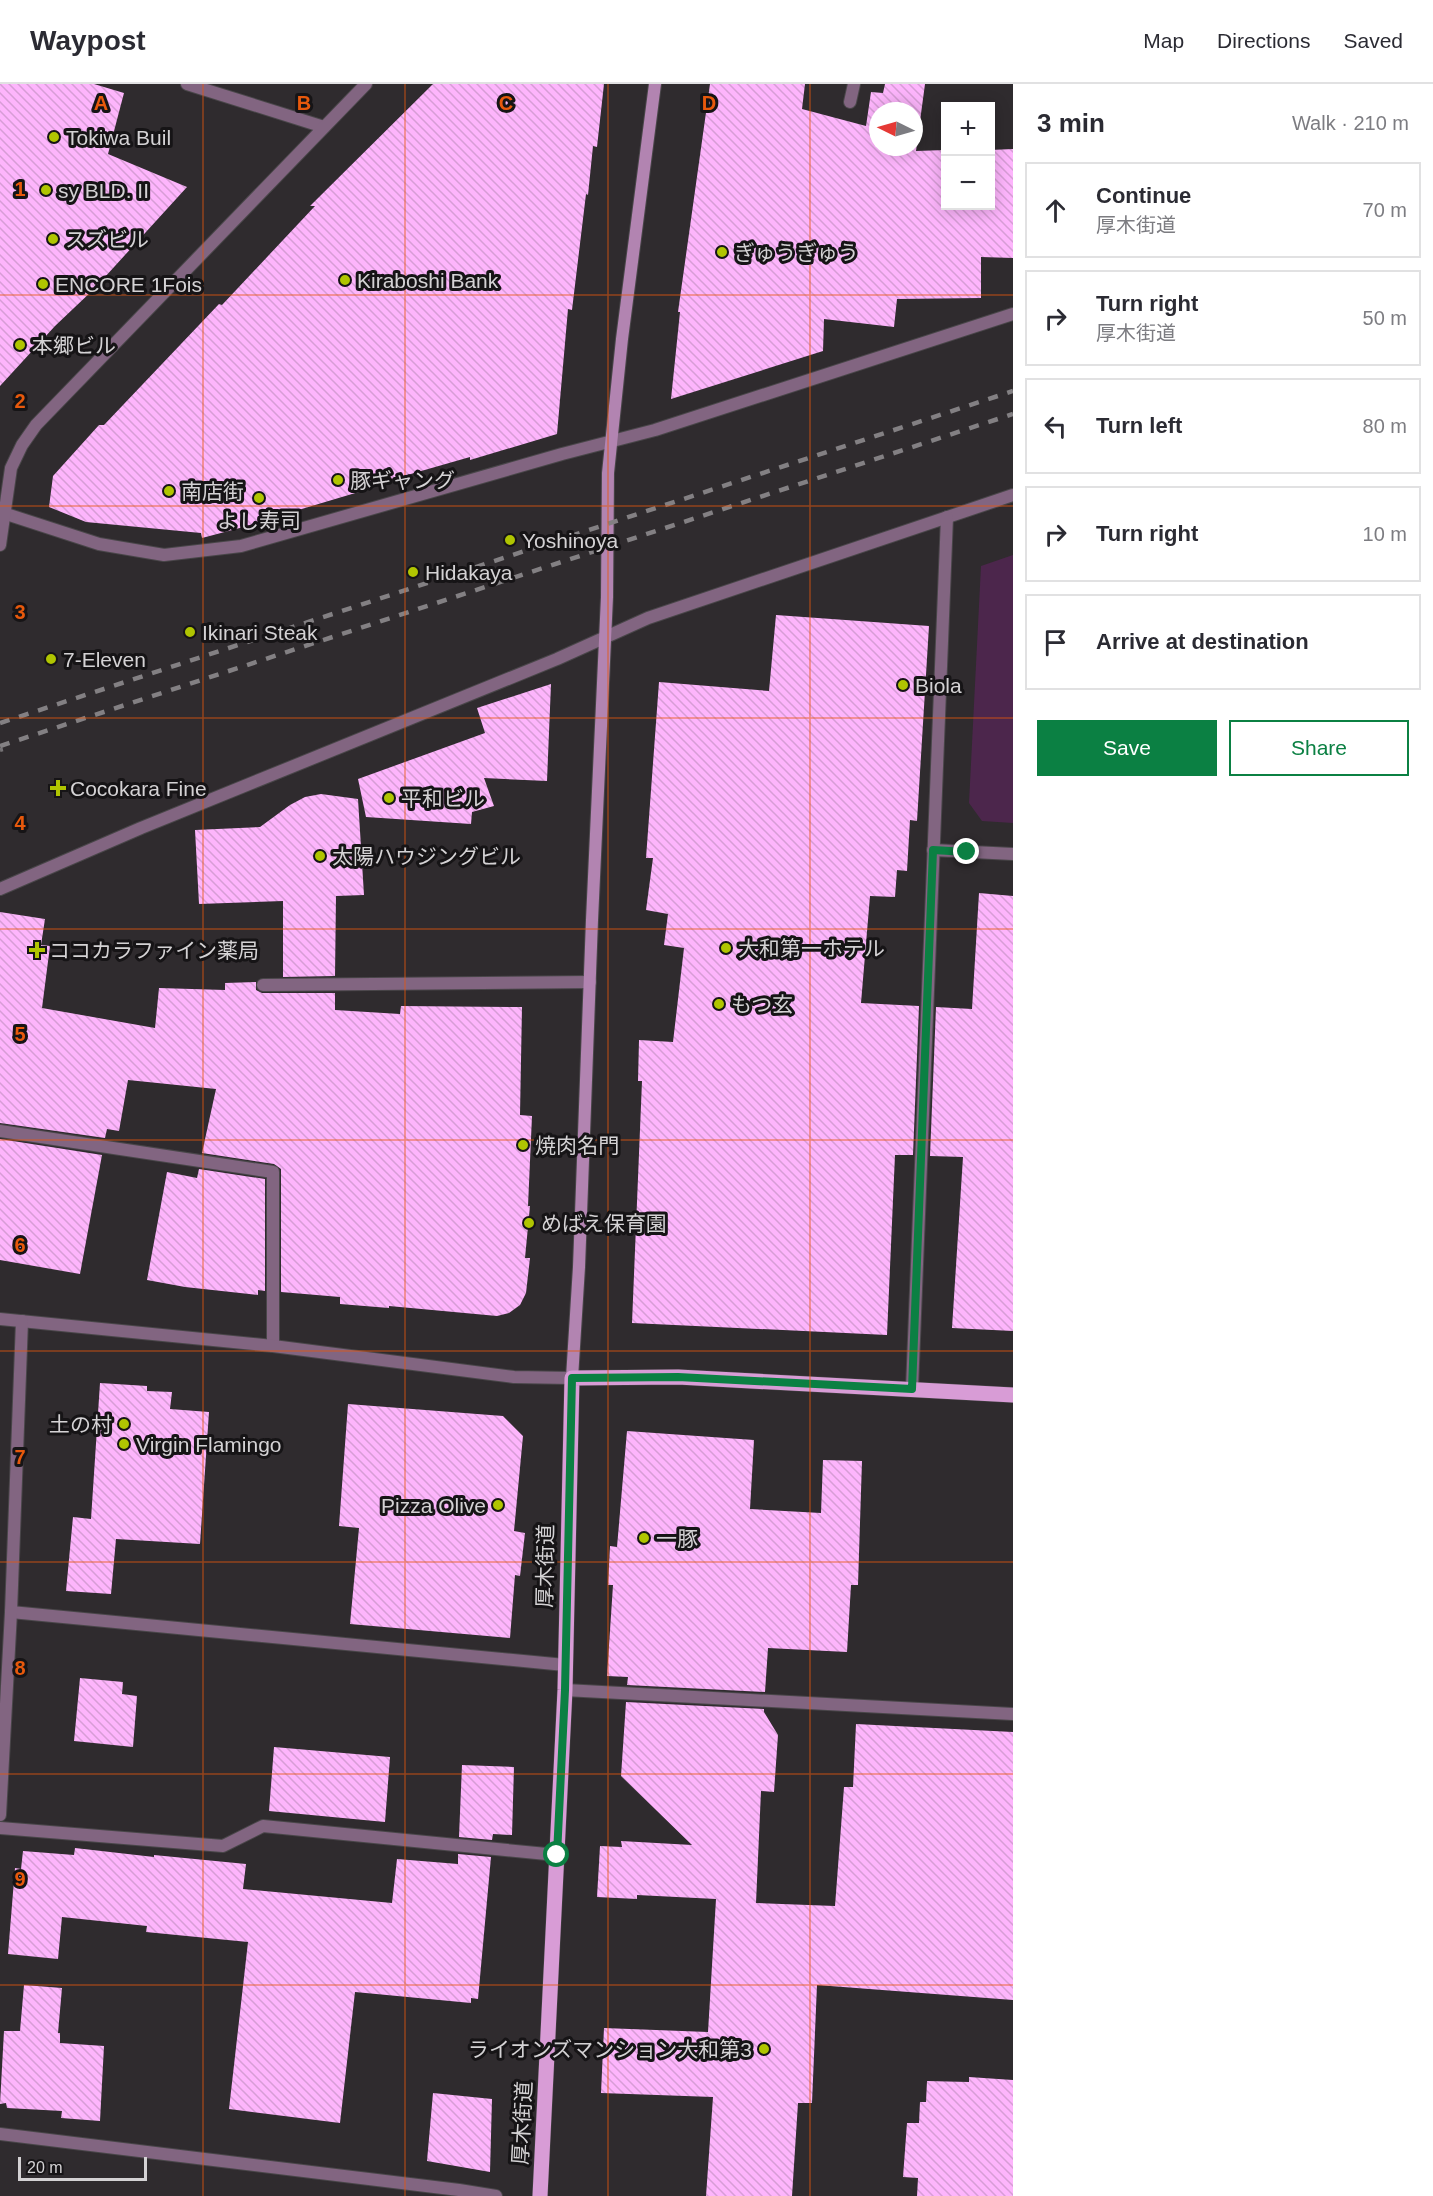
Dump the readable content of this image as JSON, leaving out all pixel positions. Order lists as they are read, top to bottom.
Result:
{
  "streets": {
    "main road": ["厚木街道"]
  },
  "places": {
    "other": [
      "Tokiwa Buil",
      "sy BLD. II",
      "スズビル",
      "ぎゅうぎゅう",
      "Kiraboshi Bank",
      "ENCORE 1Fois",
      "本郷ビル",
      "豚ギャング",
      "南店街",
      "よし寿司",
      "Yoshinoya",
      "Hidakaya",
      "Ikinari Steak",
      "7-Eleven",
      "Biola",
      "平和ビル",
      "太陽ハウジングビル",
      "大和第一ホテル",
      "もつ玄",
      "焼肉名門",
      "めばえ保育園",
      "土の村",
      "Virgin Flamingo",
      "Pizza Olive",
      "一豚",
      "ライオンズマンション大和第3"
    ],
    "health": ["Cocokara Fine", "ココカラファイン薬局"]
  },
  "scale_bar": "20 m",
  "north": "left",
  "page": {
    "header": "Waypost",
    "nav": ["Map", "Directions", "Saved"],
    "heading": ["3 min", "Walk · 210 m"],
    "map_buttons": ["+", "−"],
    "list": [
      ["Continue", "厚木街道", "70 m"],
      ["Turn right", "厚木街道", "50 m"],
      ["Turn left", "80 m"],
      ["Turn right", "10 m"],
      "Arrive at destination"
    ],
    "buttons": ["Save", "Share"],
    "scale": "20 m"
  },
  "grid": {
    "columns": [
      "A",
      "B",
      "C",
      "D"
    ],
    "rows": [
      "1",
      "2",
      "3",
      "4",
      "5",
      "6",
      "7",
      "8",
      "9"
    ]
  }
}
